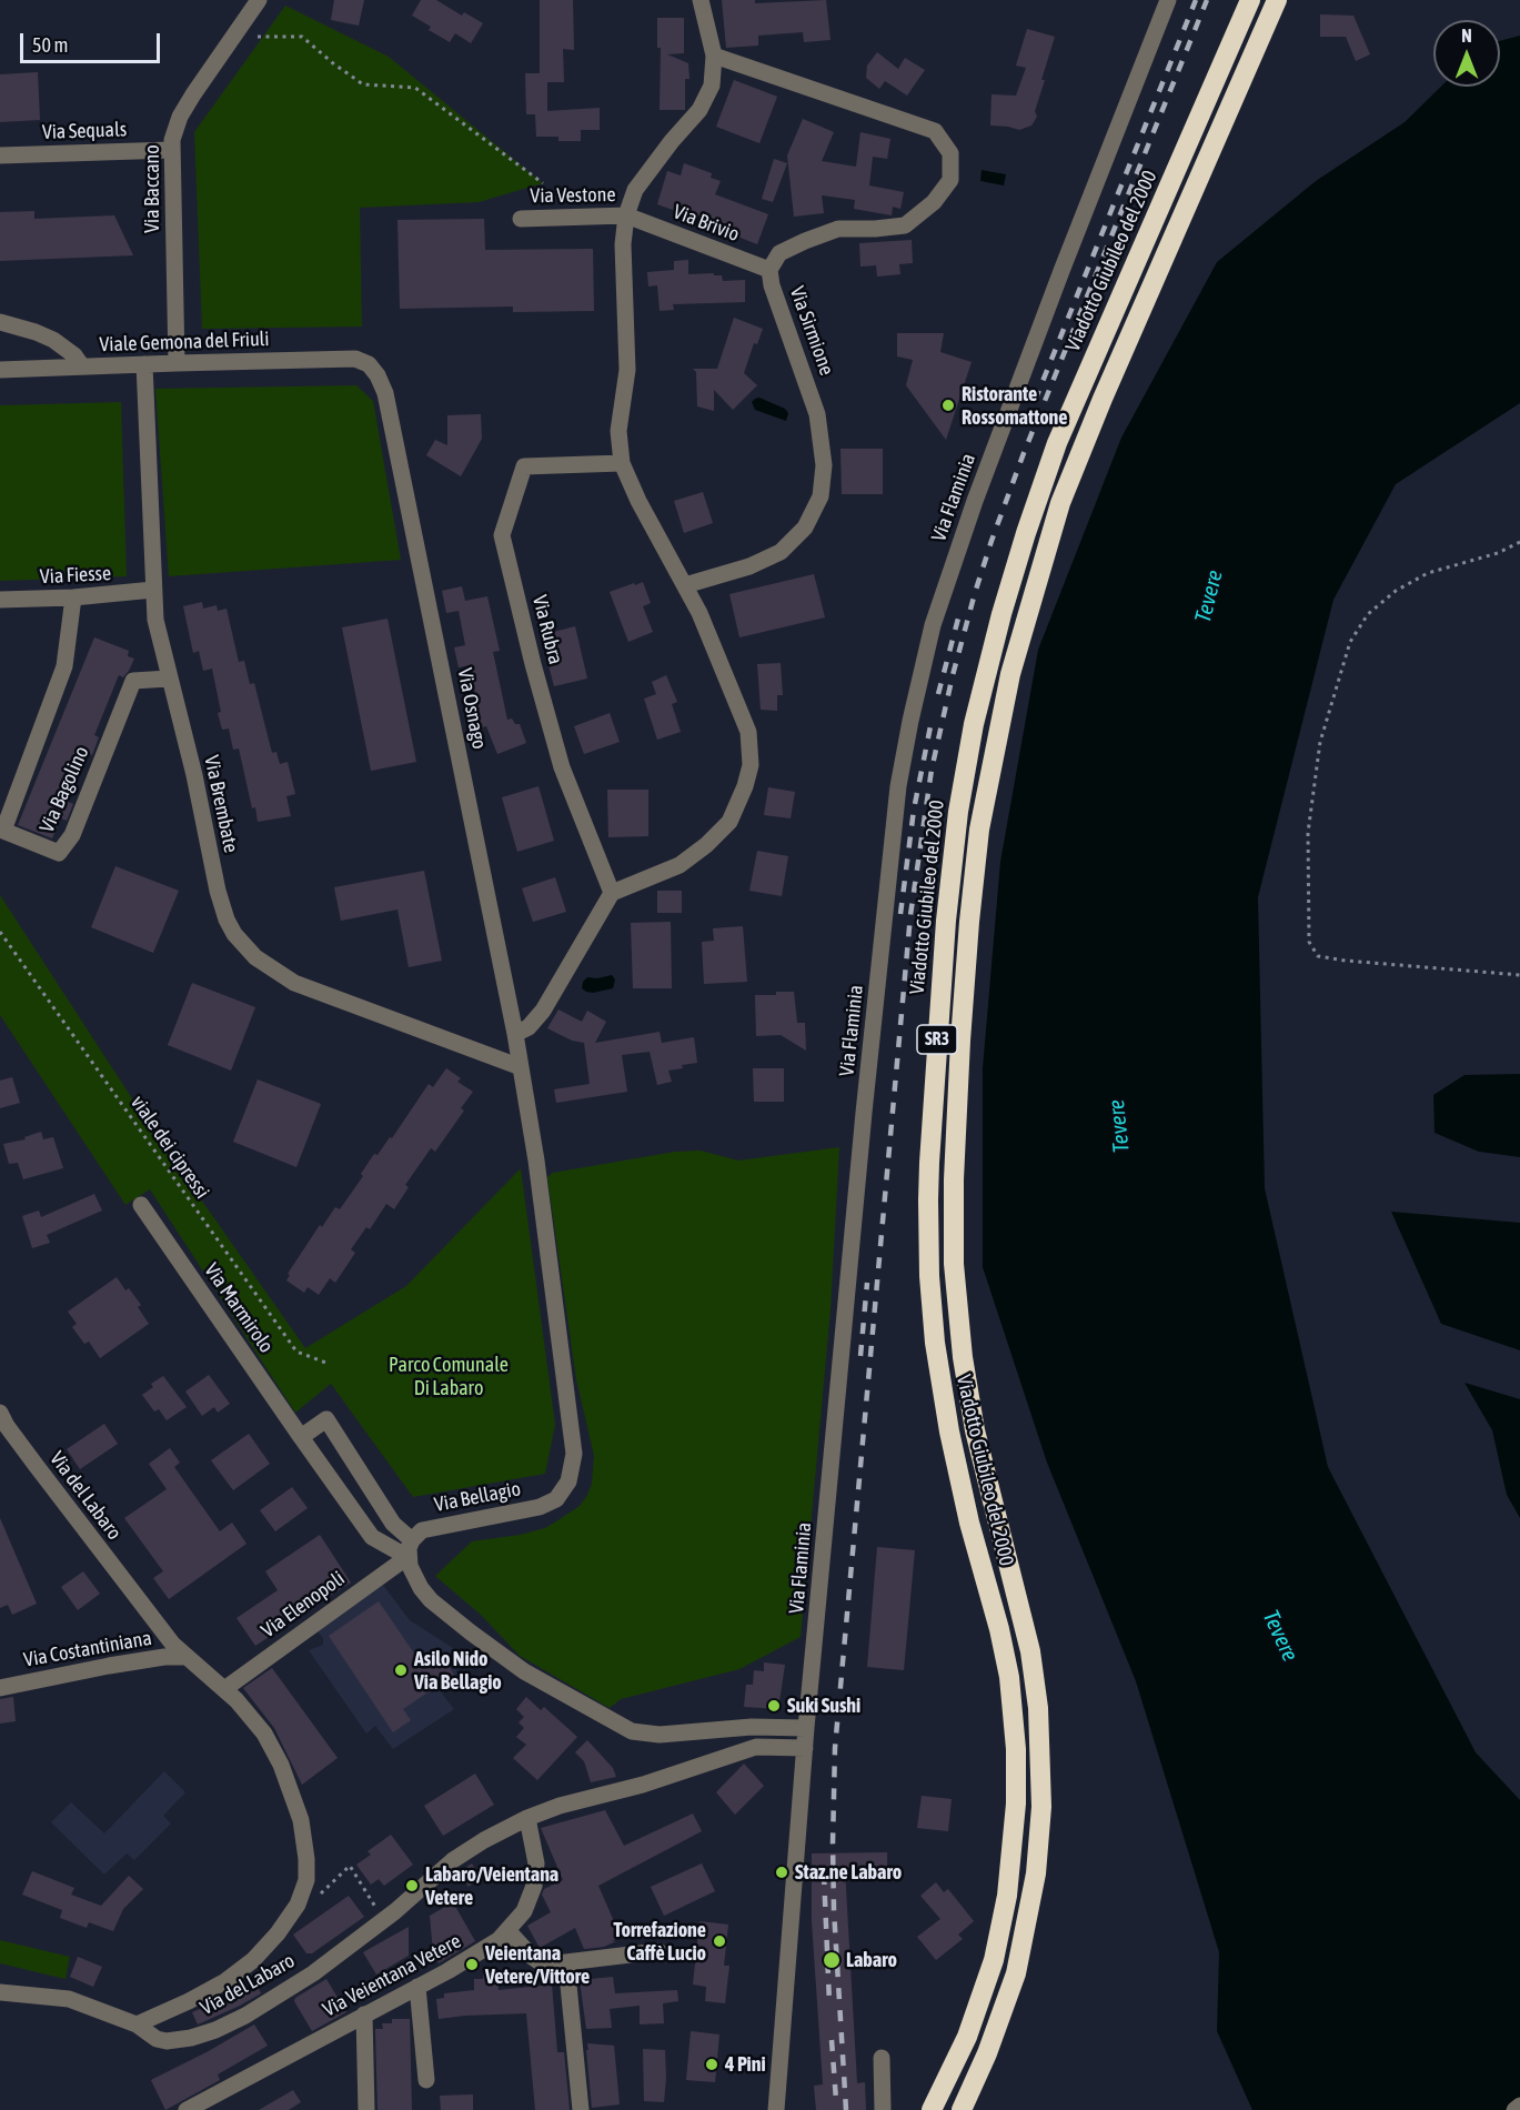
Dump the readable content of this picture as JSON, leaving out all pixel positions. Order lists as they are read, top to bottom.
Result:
{
  "streets": {
    "highway": ["Viadotto Giubileo del 2000", "SR3"],
    "street": [
      "Via Sequals",
      "Via Baccano",
      "Via Vestone",
      "Via Brivio",
      "Via Sirmione",
      "Viale Gemona del Friuli",
      "Via Flaminia",
      "Via Fiesse",
      "Via Rubra",
      "Via Osnago",
      "Via Bagolino",
      "Via Brembate",
      "Via Marmirolo",
      "Via del Labaro",
      "Via Bellagio",
      "Via Elenopoli",
      "Via Costantiniana",
      "Via Veientana Vetere"
    ],
    "path": ["viale dei cipressi"]
  },
  "crossings": [
    ["Via Sequals", "Via Baccano"],
    ["Via Baccano", "Viale Gemona del Friuli"],
    ["Via Vestone", "Via Brivio"],
    ["Via Brivio", "Via Sirmione"],
    ["Viale Gemona del Friuli", "Via Osnago"],
    ["Viale Gemona del Friuli", "Via Brembate"],
    ["Via Flaminia", "Via del Labaro"],
    ["Via Fiesse", "Via Bagolino"],
    ["Via Fiesse", "Via Brembate"],
    ["Via Osnago", "Via Brembate"],
    ["Via Osnago", "Via Bellagio"],
    ["Via Bagolino", "Via Brembate"],
    ["Via Brembate", "Via Bellagio"],
    ["Via Marmirolo", "Via Bellagio"],
    ["Via Marmirolo", "Via Elenopoli"],
    ["Via del Labaro", "Via Elenopoli"],
    ["Via del Labaro", "Via Costantiniana"],
    ["Via del Labaro", "Via Veientana Vetere"],
    ["Via Bellagio", "Via Elenopoli"]
  ],
  "water": ["Tevere"],
  "parks": ["Parco Comunale Di Labaro"],
  "places": [
    "Ristorante Rossomattone",
    "Asilo Nido Via Bellagio",
    "Suki Sushi",
    "Staz.ne Labaro",
    "Labaro/Veientana Vetere",
    "Torrefazione Caffè Lucio",
    "Labaro",
    "Veientana Vetere/Vittore",
    "4 Pini"
  ],
  "scale_bar": "50 m",
  "north": "top"
}
